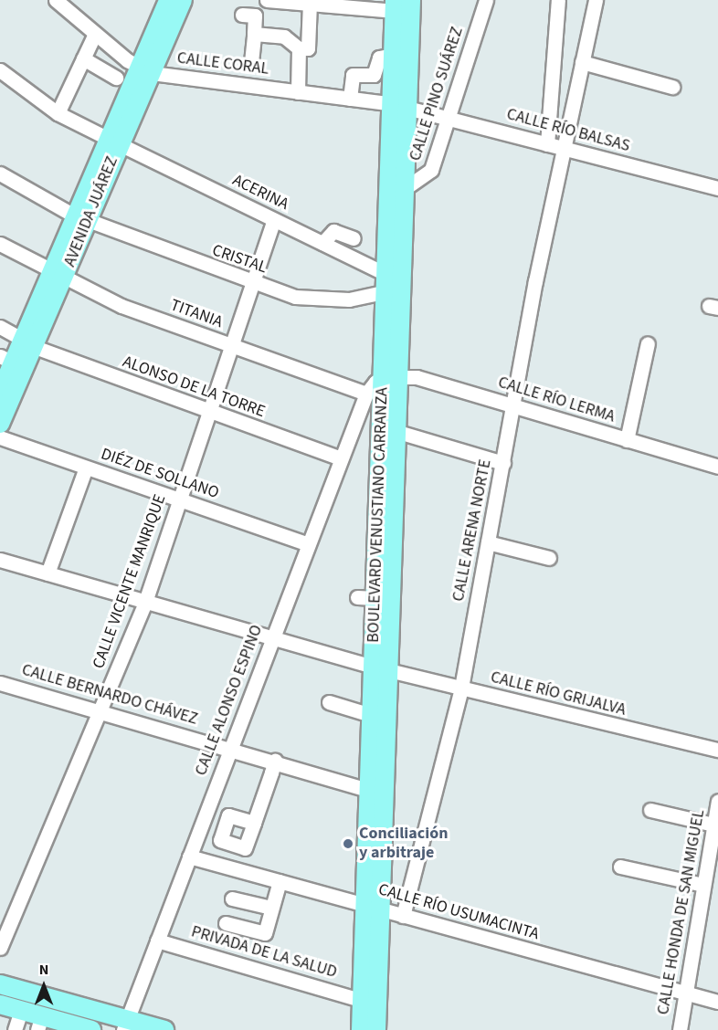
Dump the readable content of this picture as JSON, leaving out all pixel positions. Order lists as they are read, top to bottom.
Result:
{
  "streets": {
    "main road": ["AVENIDA JUÁREZ", "BOULEVARD VENUSTIANO CARRANZA"],
    "street": [
      "CALLE CORAL",
      "CALLE PINO SUÁREZ",
      "CALLE RÍO BALSAS",
      "ACERINA",
      "CRISTAL",
      "TITANIA",
      "ALONSO DE LA TORRE",
      "CALLE RÍO LERMA",
      "DIÉZ DE SOLLANO",
      "CALLE ARENA NORTE",
      "CALLE VICENTE MANRIQUE",
      "CALLE RÍO GRIJALVA",
      "CALLE BERNARDO CHÁVEZ",
      "CALLE ALONSO ESPINO",
      "CALLE RÍO USUMACINTA",
      "CALLE HONDA DE SAN MIGUEL",
      "PRIVADA DE LA SALUD"
    ]
  },
  "crossings": [
    ["CALLE CORAL", "CALLE RÍO BALSAS"],
    ["CALLE CORAL", "AVENIDA JUÁREZ"],
    ["CALLE CORAL", "BOULEVARD VENUSTIANO CARRANZA"],
    ["CALLE PINO SUÁREZ", "CALLE RÍO BALSAS"],
    ["CALLE PINO SUÁREZ", "BOULEVARD VENUSTIANO CARRANZA"],
    ["CALLE RÍO BALSAS", "BOULEVARD VENUSTIANO CARRANZA"],
    ["CALLE RÍO BALSAS", "CALLE ARENA NORTE"],
    ["ACERINA", "AVENIDA JUÁREZ"],
    ["ACERINA", "BOULEVARD VENUSTIANO CARRANZA"],
    ["ACERINA", "CALLE VICENTE MANRIQUE"],
    ["AVENIDA JUÁREZ", "CRISTAL"],
    ["AVENIDA JUÁREZ", "TITANIA"],
    ["AVENIDA JUÁREZ", "ALONSO DE LA TORRE"],
    ["CRISTAL", "BOULEVARD VENUSTIANO CARRANZA"],
    ["CRISTAL", "CALLE VICENTE MANRIQUE"],
    ["TITANIA", "CALLE VICENTE MANRIQUE"],
    ["TITANIA", "CALLE ALONSO ESPINO"],
    ["ALONSO DE LA TORRE", "CALLE VICENTE MANRIQUE"],
    ["ALONSO DE LA TORRE", "CALLE ALONSO ESPINO"],
    ["CALLE RÍO LERMA", "BOULEVARD VENUSTIANO CARRANZA"],
    ["CALLE RÍO LERMA", "CALLE ARENA NORTE"],
    ["DIÉZ DE SOLLANO", "CALLE VICENTE MANRIQUE"],
    ["DIÉZ DE SOLLANO", "CALLE ALONSO ESPINO"],
    ["BOULEVARD VENUSTIANO CARRANZA", "CALLE RÍO GRIJALVA"],
    ["BOULEVARD VENUSTIANO CARRANZA", "CALLE BERNARDO CHÁVEZ"],
    ["BOULEVARD VENUSTIANO CARRANZA", "CALLE RÍO USUMACINTA"],
    ["BOULEVARD VENUSTIANO CARRANZA", "PRIVADA DE LA SALUD"],
    ["CALLE ARENA NORTE", "CALLE RÍO GRIJALVA"],
    ["CALLE ARENA NORTE", "CALLE RÍO USUMACINTA"],
    ["CALLE VICENTE MANRIQUE", "CALLE RÍO GRIJALVA"],
    ["CALLE VICENTE MANRIQUE", "CALLE BERNARDO CHÁVEZ"],
    ["CALLE RÍO GRIJALVA", "CALLE ALONSO ESPINO"],
    ["CALLE BERNARDO CHÁVEZ", "CALLE ALONSO ESPINO"],
    ["CALLE ALONSO ESPINO", "CALLE RÍO USUMACINTA"],
    ["CALLE ALONSO ESPINO", "PRIVADA DE LA SALUD"],
    ["CALLE RÍO USUMACINTA", "CALLE HONDA DE SAN MIGUEL"]
  ],
  "places": ["Conciliación y arbitraje"],
  "north": "top"
}
